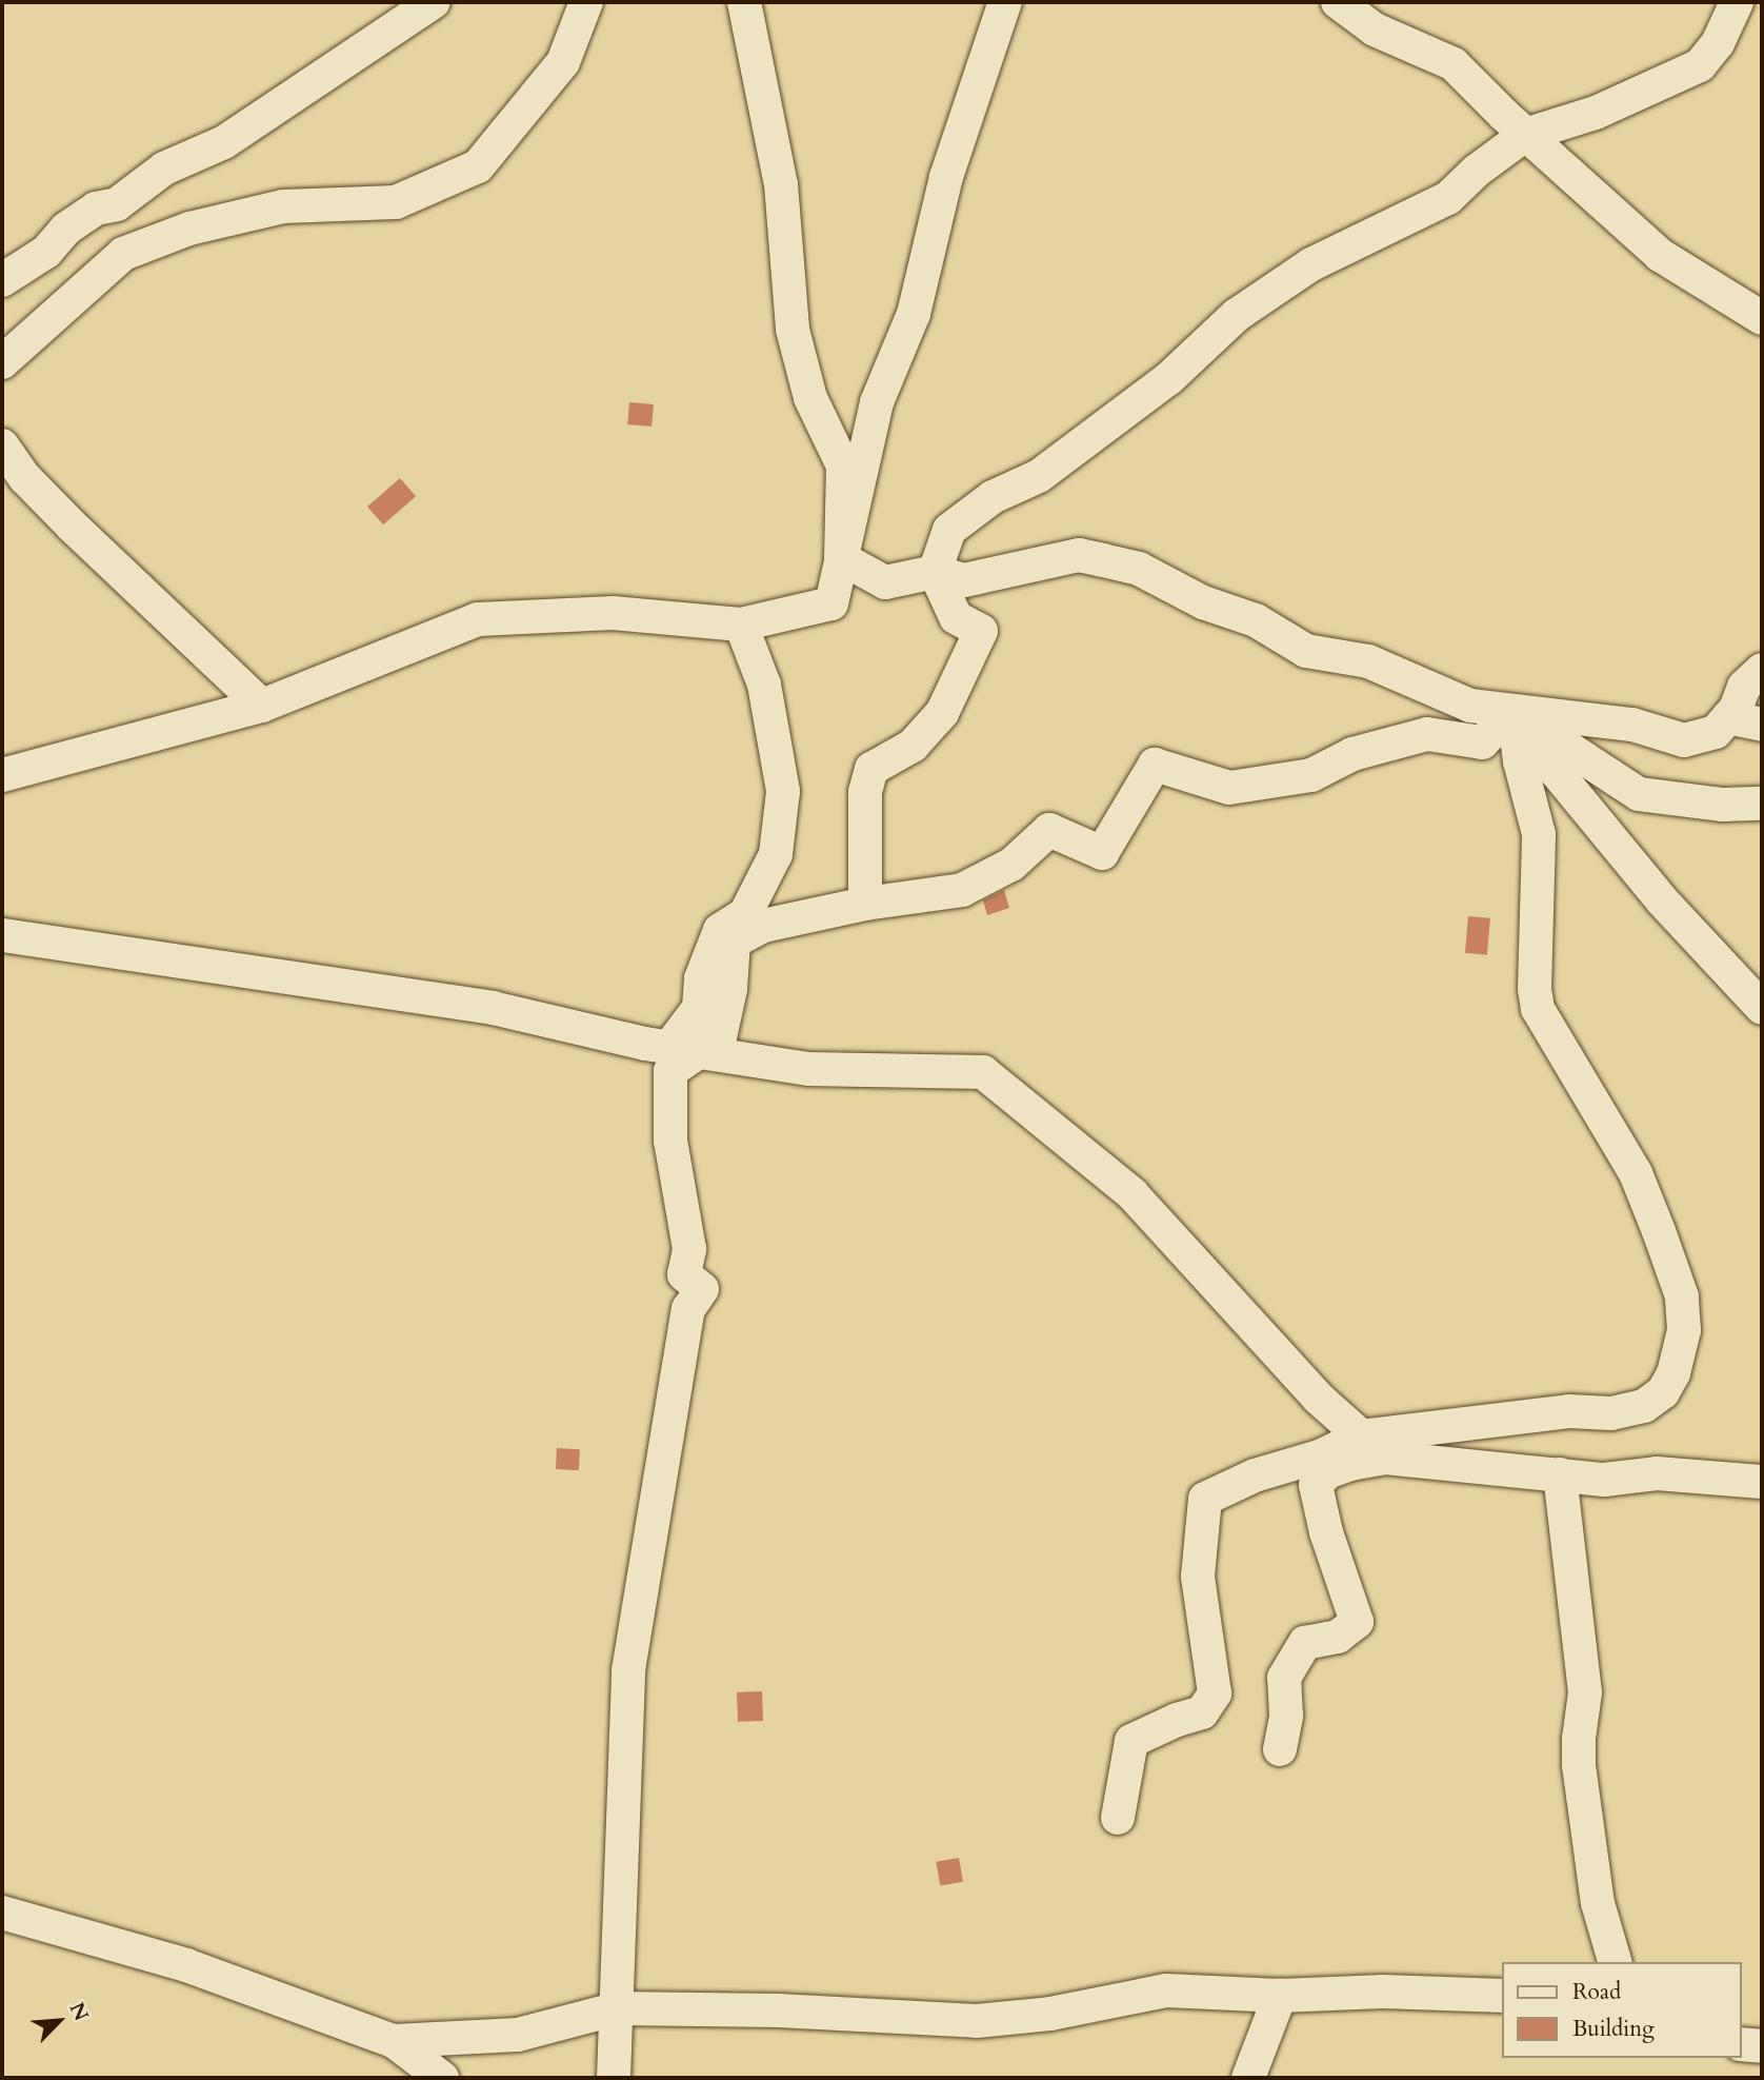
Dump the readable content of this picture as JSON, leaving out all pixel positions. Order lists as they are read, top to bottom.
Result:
{
  "legend": ["Road", "Building"],
  "north": "top right"
}
